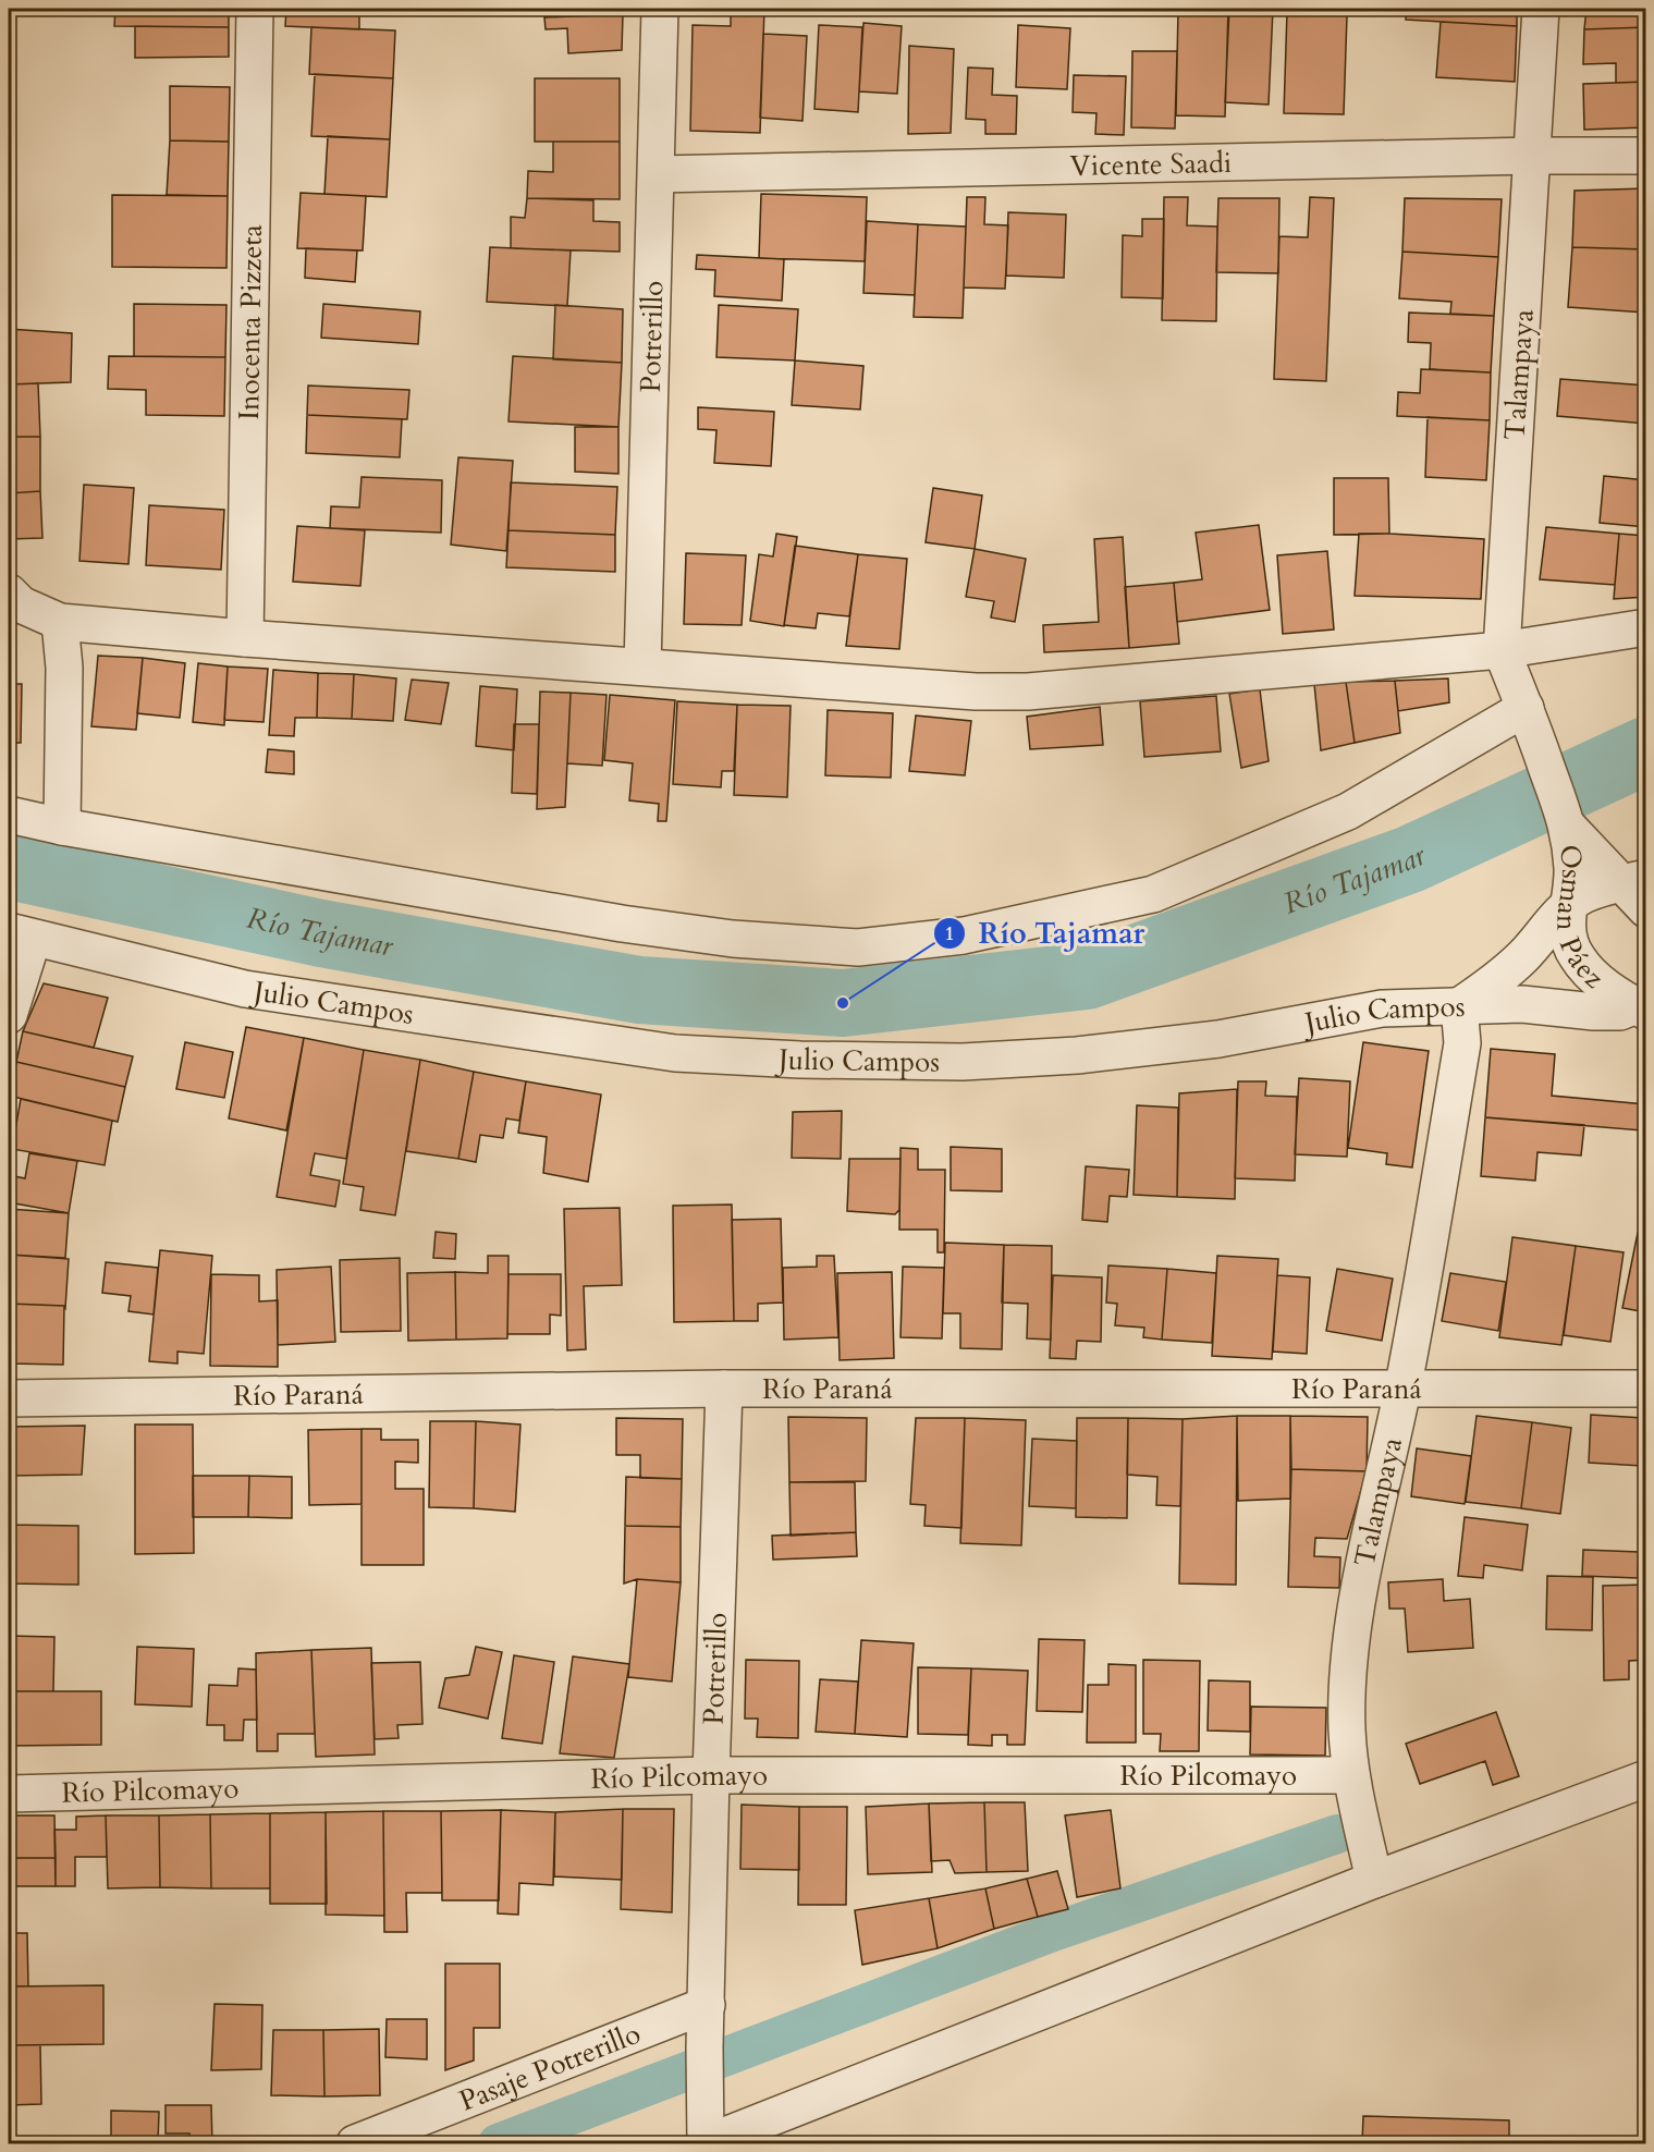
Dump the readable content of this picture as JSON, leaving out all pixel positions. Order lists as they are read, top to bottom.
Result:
{
  "streets": {
    "street": [
      "Vicente Saadi",
      "Inocenta Pizzeta",
      "Potrerillo",
      "Talampaya",
      "Osman Páez",
      "Julio Campos",
      "Río Paraná",
      "Río Pilcomayo",
      "Pasaje Potrerillo"
    ]
  },
  "crossings": [
    ["Vicente Saadi", "Potrerillo"],
    ["Vicente Saadi", "Talampaya"],
    ["Potrerillo", "Río Paraná"],
    ["Potrerillo", "Río Pilcomayo"],
    ["Potrerillo", "Pasaje Potrerillo"],
    ["Talampaya", "Osman Páez"],
    ["Talampaya", "Julio Campos"],
    ["Talampaya", "Río Paraná"],
    ["Talampaya", "Río Pilcomayo"],
    ["Osman Páez", "Julio Campos"]
  ],
  "water": ["Río Tajamar"],
  "places": ["Río Tajamar"]
}
